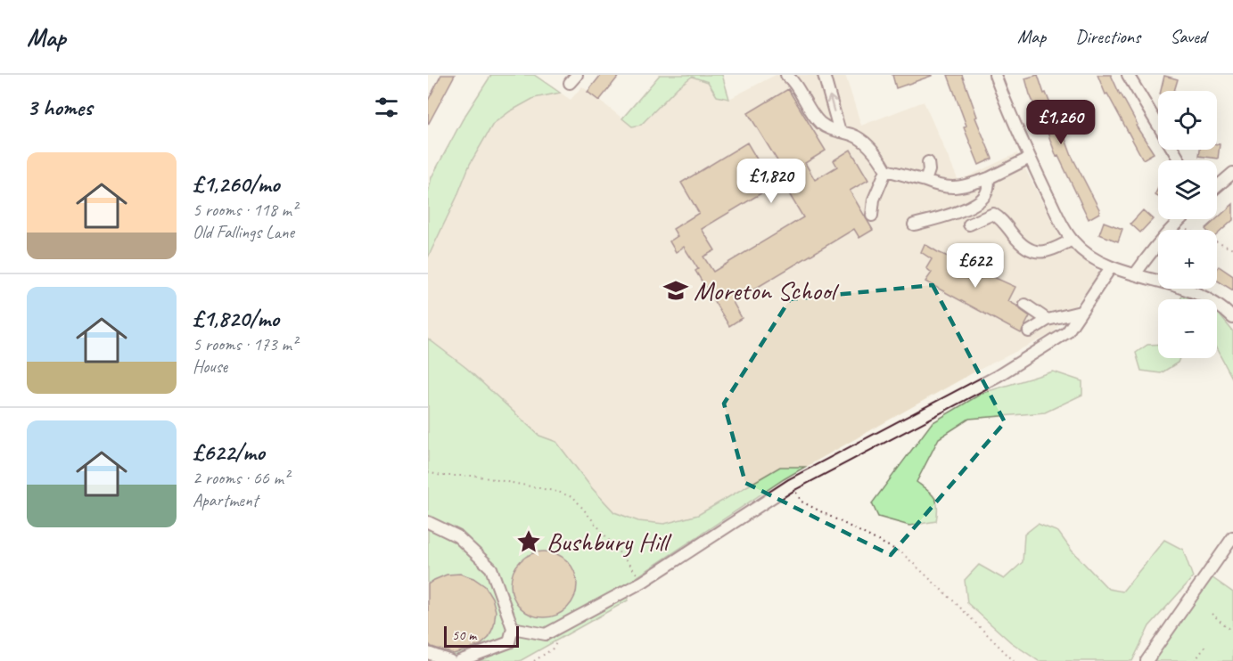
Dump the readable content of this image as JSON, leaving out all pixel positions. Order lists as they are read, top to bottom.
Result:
{
  "places": {
    "school or university": ["Moreton School"],
    "place": ["Bushbury Hill"]
  },
  "scale_bar": "50 m",
  "page": {
    "header": "Map",
    "nav": ["Map", "Directions", "Saved"],
    "heading": "3 homes",
    "map_buttons": ["+", "−"],
    "price": ["£1,260", "£1,820", "£622"],
    "list": [
      {
        "name": "£1,260/mo",
        "note": "5 rooms · 118 m² · Old Fallings Lane"
      },
      {
        "name": "£1,820/mo",
        "note": "5 rooms · 173 m² · House"
      },
      {
        "name": "£622/mo",
        "note": "2 rooms · 66 m² · Apartment"
      }
    ],
    "scale": "50 m"
  }
}
